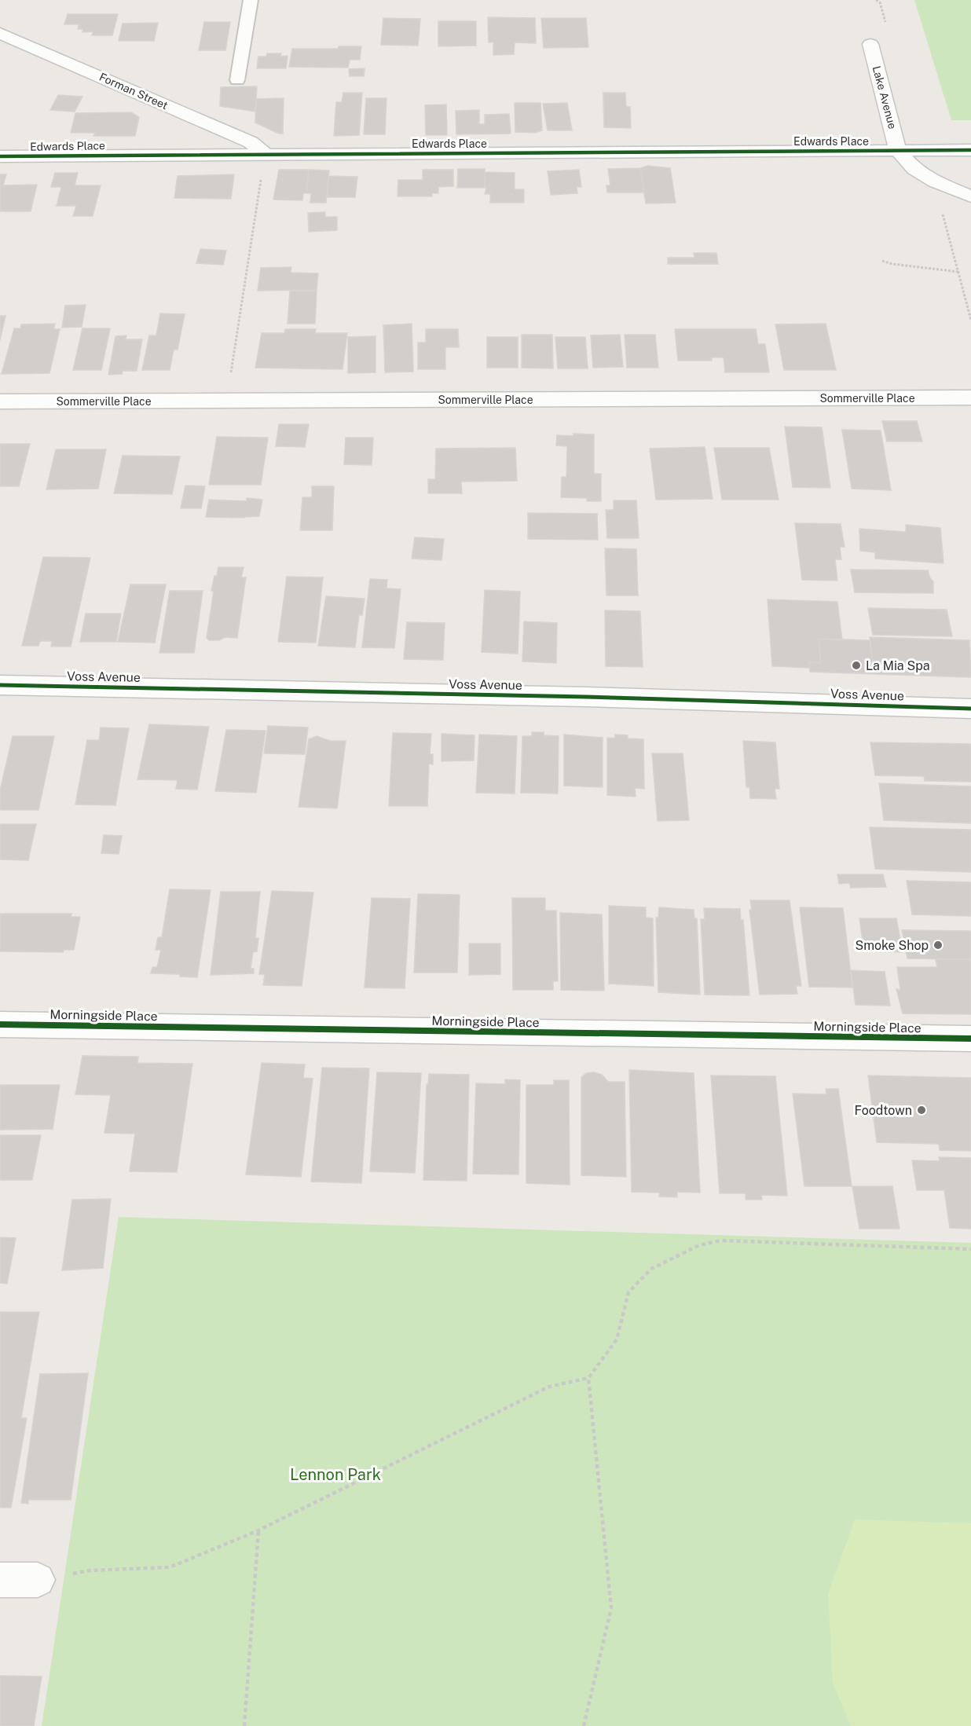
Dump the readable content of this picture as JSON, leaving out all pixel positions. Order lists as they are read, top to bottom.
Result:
{
  "streets": {
    "street": [
      "Forman Street",
      "Lake Avenue",
      "Edwards Place",
      "Sommerville Place",
      "Voss Avenue",
      "Morningside Place"
    ]
  },
  "crossings": [
    ["Forman Street", "Edwards Place"],
    ["Lake Avenue", "Edwards Place"]
  ],
  "parks": ["Lennon Park"],
  "places": ["La Mia Spa", "Smoke Shop", "Foodtown"]
}
